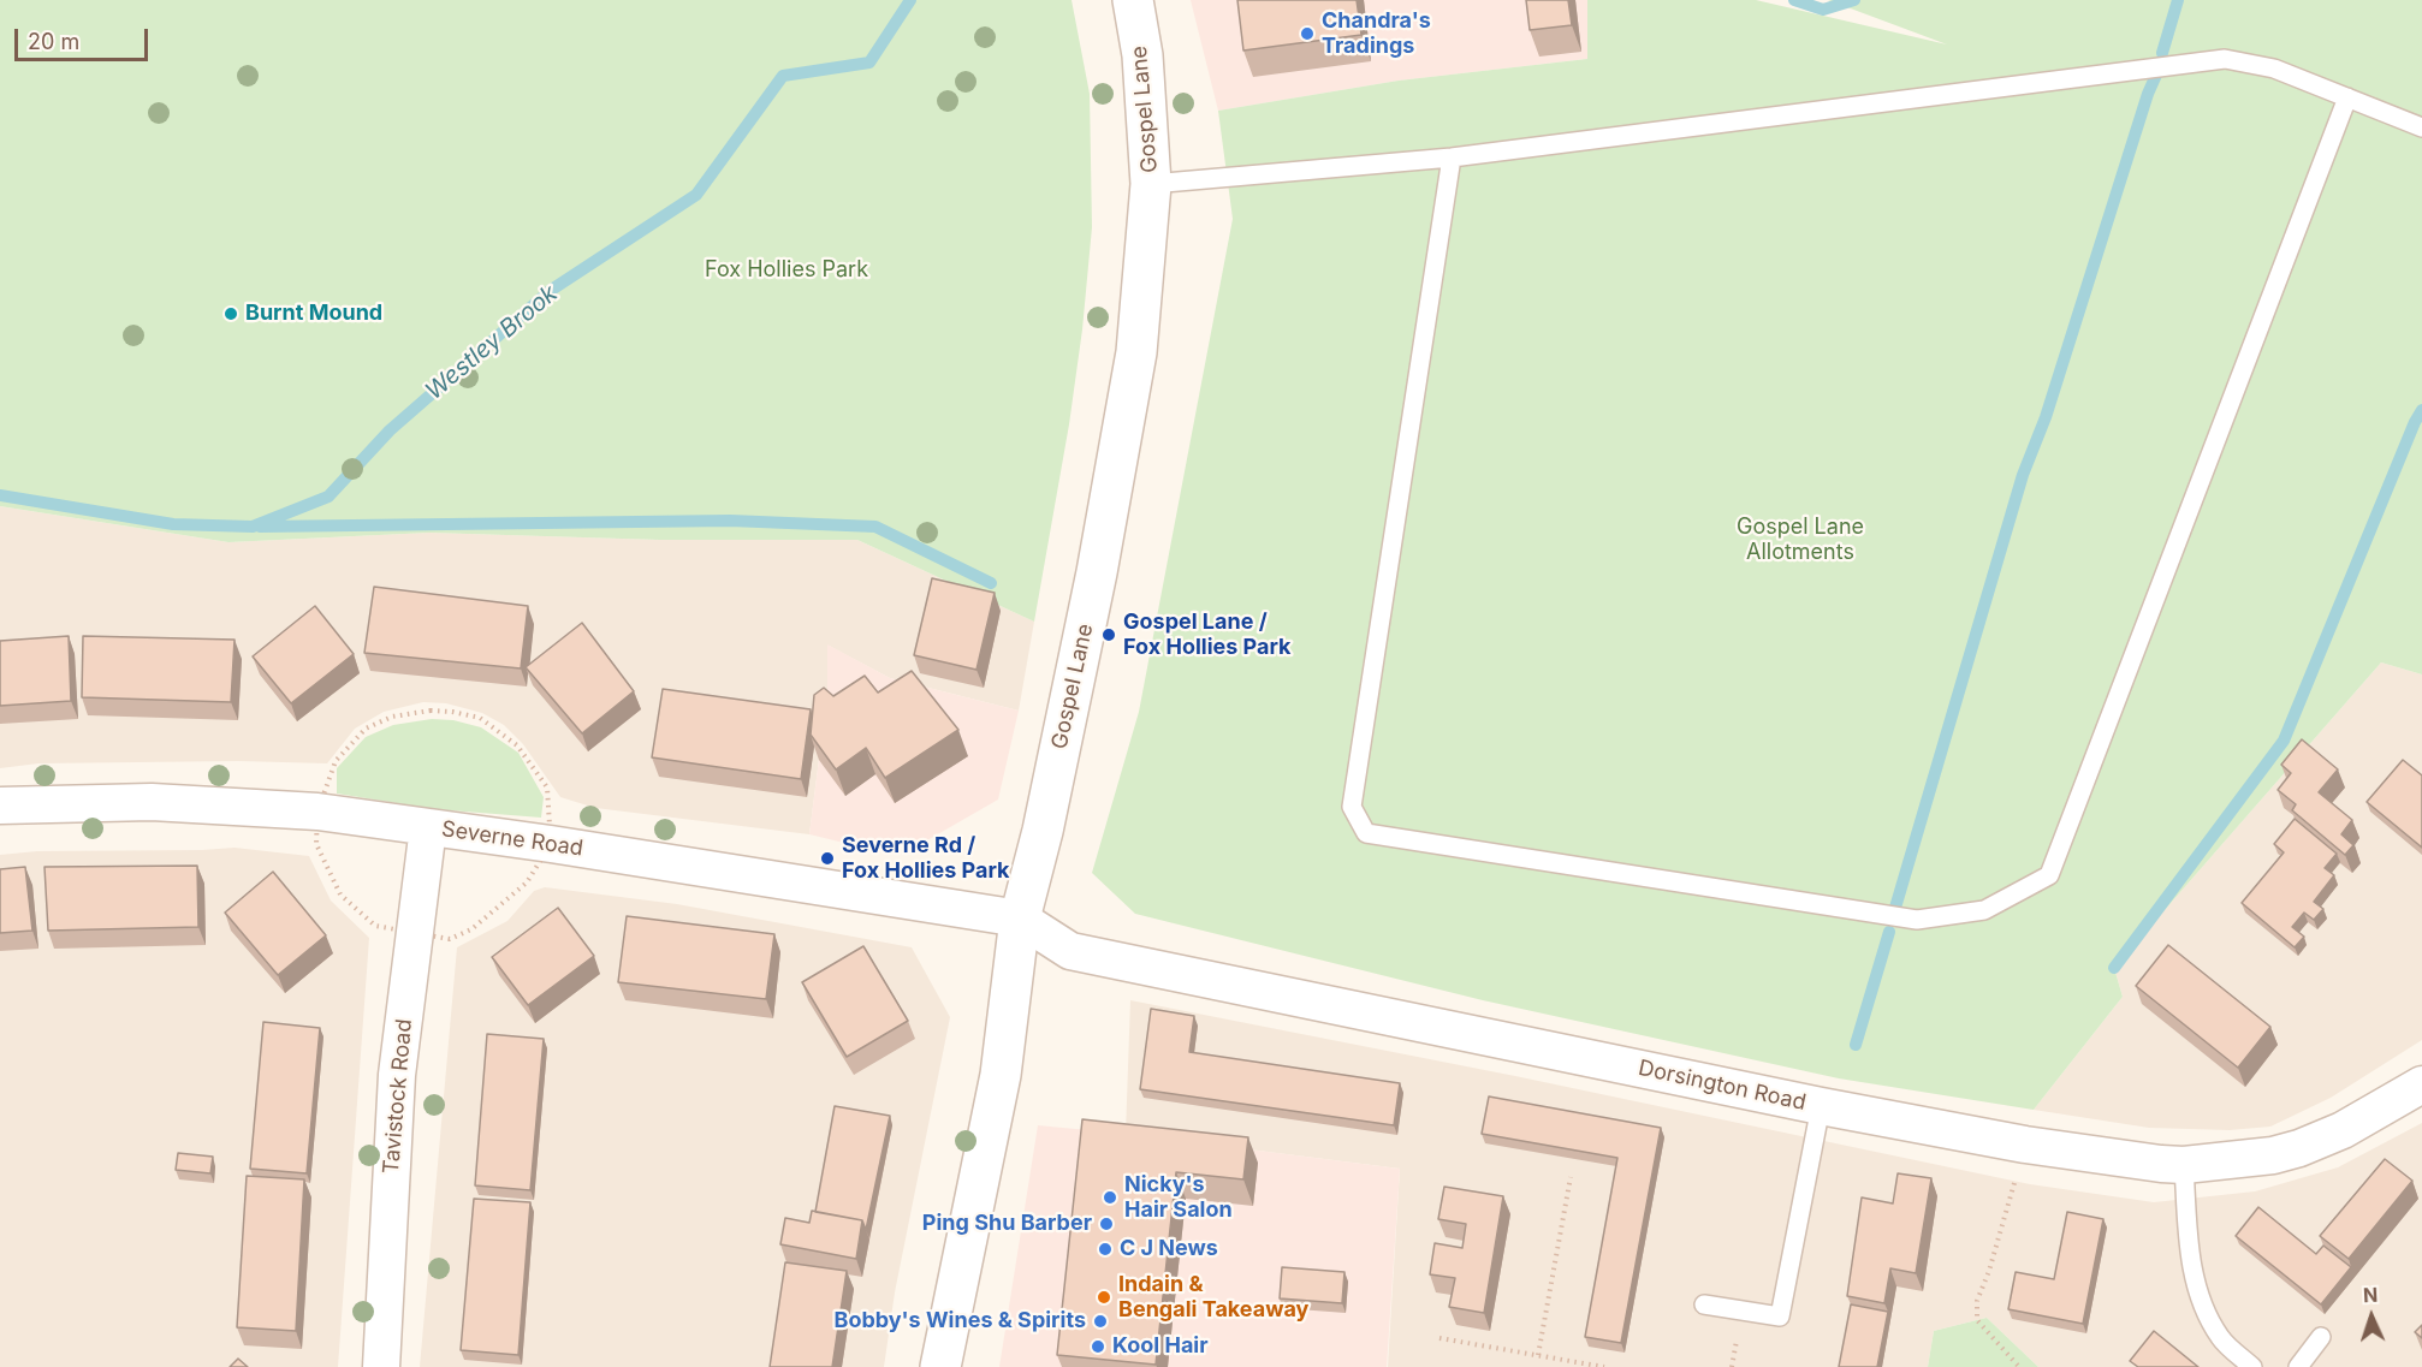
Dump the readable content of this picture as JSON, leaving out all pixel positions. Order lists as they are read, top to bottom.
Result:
{
  "streets": {
    "street": [
      "Gospel Lane",
      "Severne Road",
      "Dorsington Road",
      "Tavistock Road"
    ]
  },
  "crossings": [
    ["Gospel Lane", "Severne Road"],
    ["Gospel Lane", "Dorsington Road"],
    ["Severne Road", "Dorsington Road"],
    ["Severne Road", "Tavistock Road"]
  ],
  "water": ["Westley Brook"],
  "parks": ["Fox Hollies Park", "Gospel Lane Allotments"],
  "places": [
    "Chandra's Tradings",
    "Burnt Mound",
    "Gospel Lane / Fox Hollies Park",
    "Severne Rd / Fox Hollies Park",
    "Nicky's Hair Salon",
    "Ping Shu Barber",
    "C J News",
    "Indain & Bengali Takeaway",
    "Bobby's Wines & Spirits",
    "Kool Hair"
  ],
  "scale_bar": "20 m",
  "north": "top"
}
